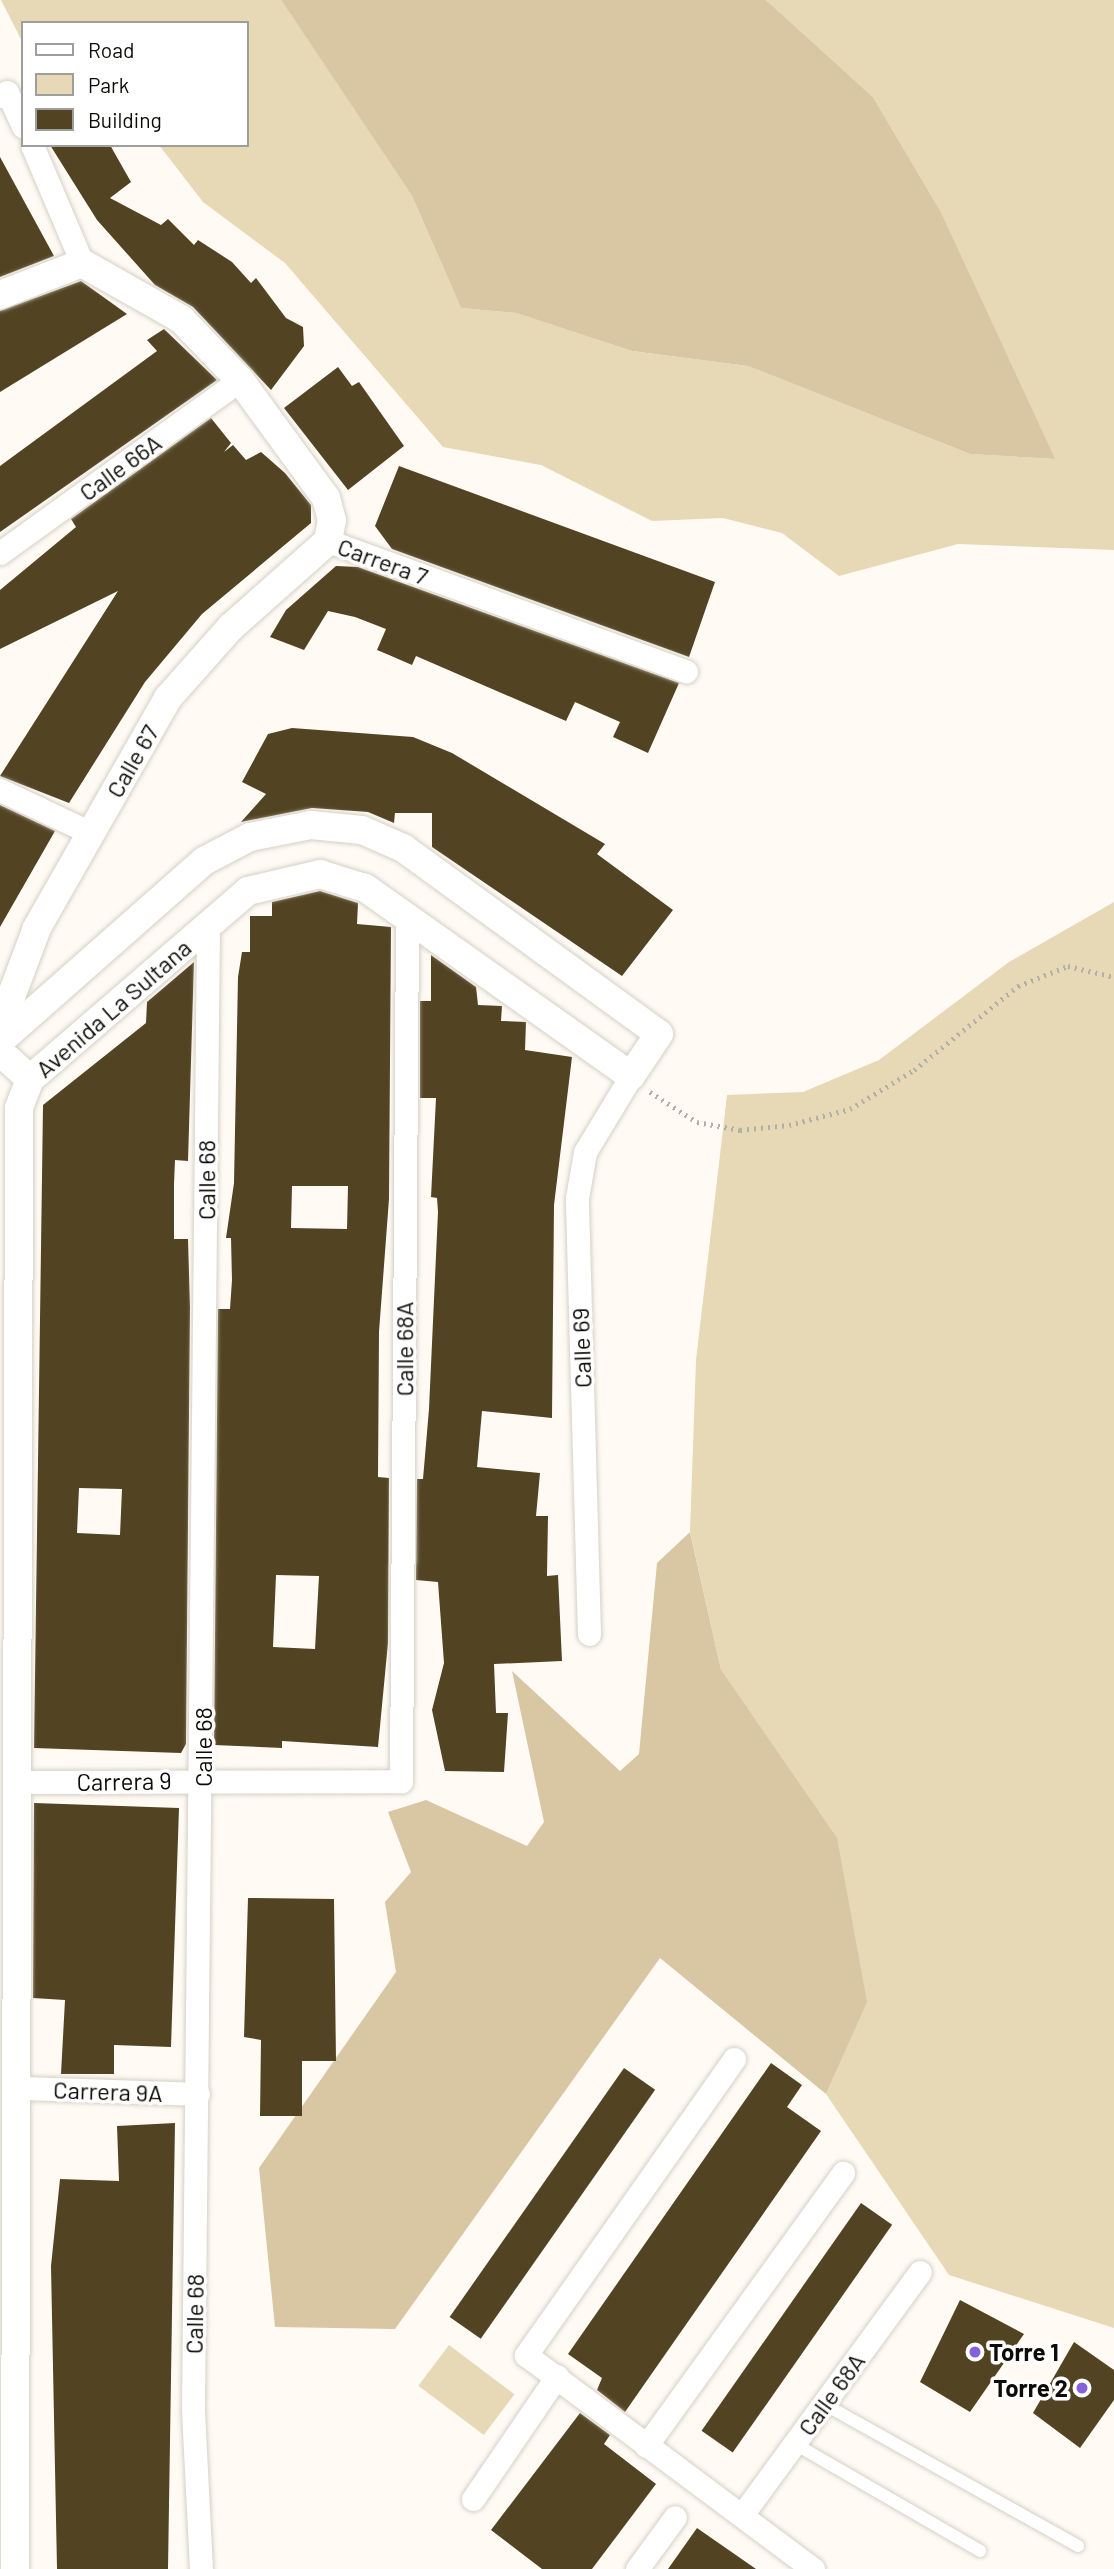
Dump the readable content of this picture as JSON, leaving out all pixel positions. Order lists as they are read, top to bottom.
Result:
{
  "streets": {
    "street": [
      "Calle 66A",
      "Carrera 7",
      "Calle 67",
      "Avenida La Sultana",
      "Calle 68",
      "Calle 69",
      "Calle 68A",
      "Carrera 9",
      "Carrera 9A"
    ]
  },
  "crossings": [
    ["Calle 66A", "Carrera 7"],
    ["Carrera 7", "Calle 67"],
    ["Avenida La Sultana", "Calle 68"],
    ["Avenida La Sultana", "Calle 69"],
    ["Avenida La Sultana", "Calle 68A"],
    ["Avenida La Sultana", "Carrera 9"],
    ["Avenida La Sultana", "Carrera 9A"],
    ["Calle 68", "Carrera 9"],
    ["Calle 68", "Carrera 9A"],
    ["Calle 68A", "Carrera 9"]
  ],
  "places": ["Torre 1", "Torre 2"],
  "legend": ["Road", "Park", "Building"]
}
